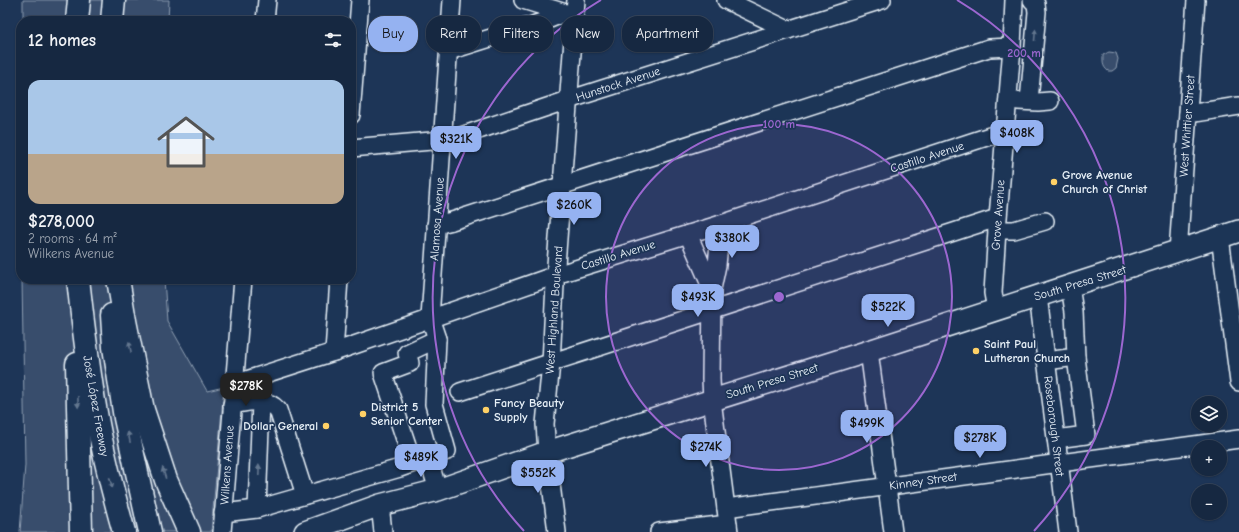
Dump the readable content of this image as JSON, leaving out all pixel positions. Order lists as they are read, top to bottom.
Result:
{
  "streets": {
    "highway": ["José López Freeway"],
    "main road": ["South Presa Street"],
    "street": [
      "Hunstock Avenue",
      "West Whittier Street",
      "Castillo Avenue",
      "Grove Avenue",
      "Alamosa Avenue",
      "West Highland Boulevard",
      "Roseborough Street",
      "Wilkens Avenue",
      "Kinney Street"
    ]
  },
  "crossings": [
    ["Hunstock Avenue", "Alamosa Avenue"],
    ["Hunstock Avenue", "West Highland Boulevard"],
    ["West Whittier Street", "South Presa Street"],
    ["Castillo Avenue", "Grove Avenue"],
    ["Castillo Avenue", "Alamosa Avenue"],
    ["Castillo Avenue", "West Highland Boulevard"],
    ["Castillo Avenue", "Wilkens Avenue"],
    ["Grove Avenue", "South Presa Street"],
    ["South Presa Street", "West Highland Boulevard"],
    ["South Presa Street", "Roseborough Street"],
    ["Roseborough Street", "Kinney Street"]
  ],
  "places": [
    "Grove Avenue Church of Christ",
    "Saint Paul Lutheran Church",
    "Fancy Beauty Supply",
    "District 5 Senior Center",
    "Dollar General"
  ],
  "page": {
    "chip": [
      "Buy",
      "Rent",
      "Filters",
      "New",
      "Apartment"
    ],
    "heading": "12 homes",
    "list": [
      {
        "name": "$278,000",
        "note": "2 rooms · 64 m² · Wilkens Avenue"
      }
    ],
    "price": [
      "$408K",
      "$321K",
      "$260K",
      "$380K",
      "$493K",
      "$522K",
      "$278K",
      "$499K",
      "$278K",
      "$274K",
      "$489K",
      "$552K"
    ],
    "map_buttons": ["+", "−"]
  },
  "rings": ["200 m", "100 m"]
}
